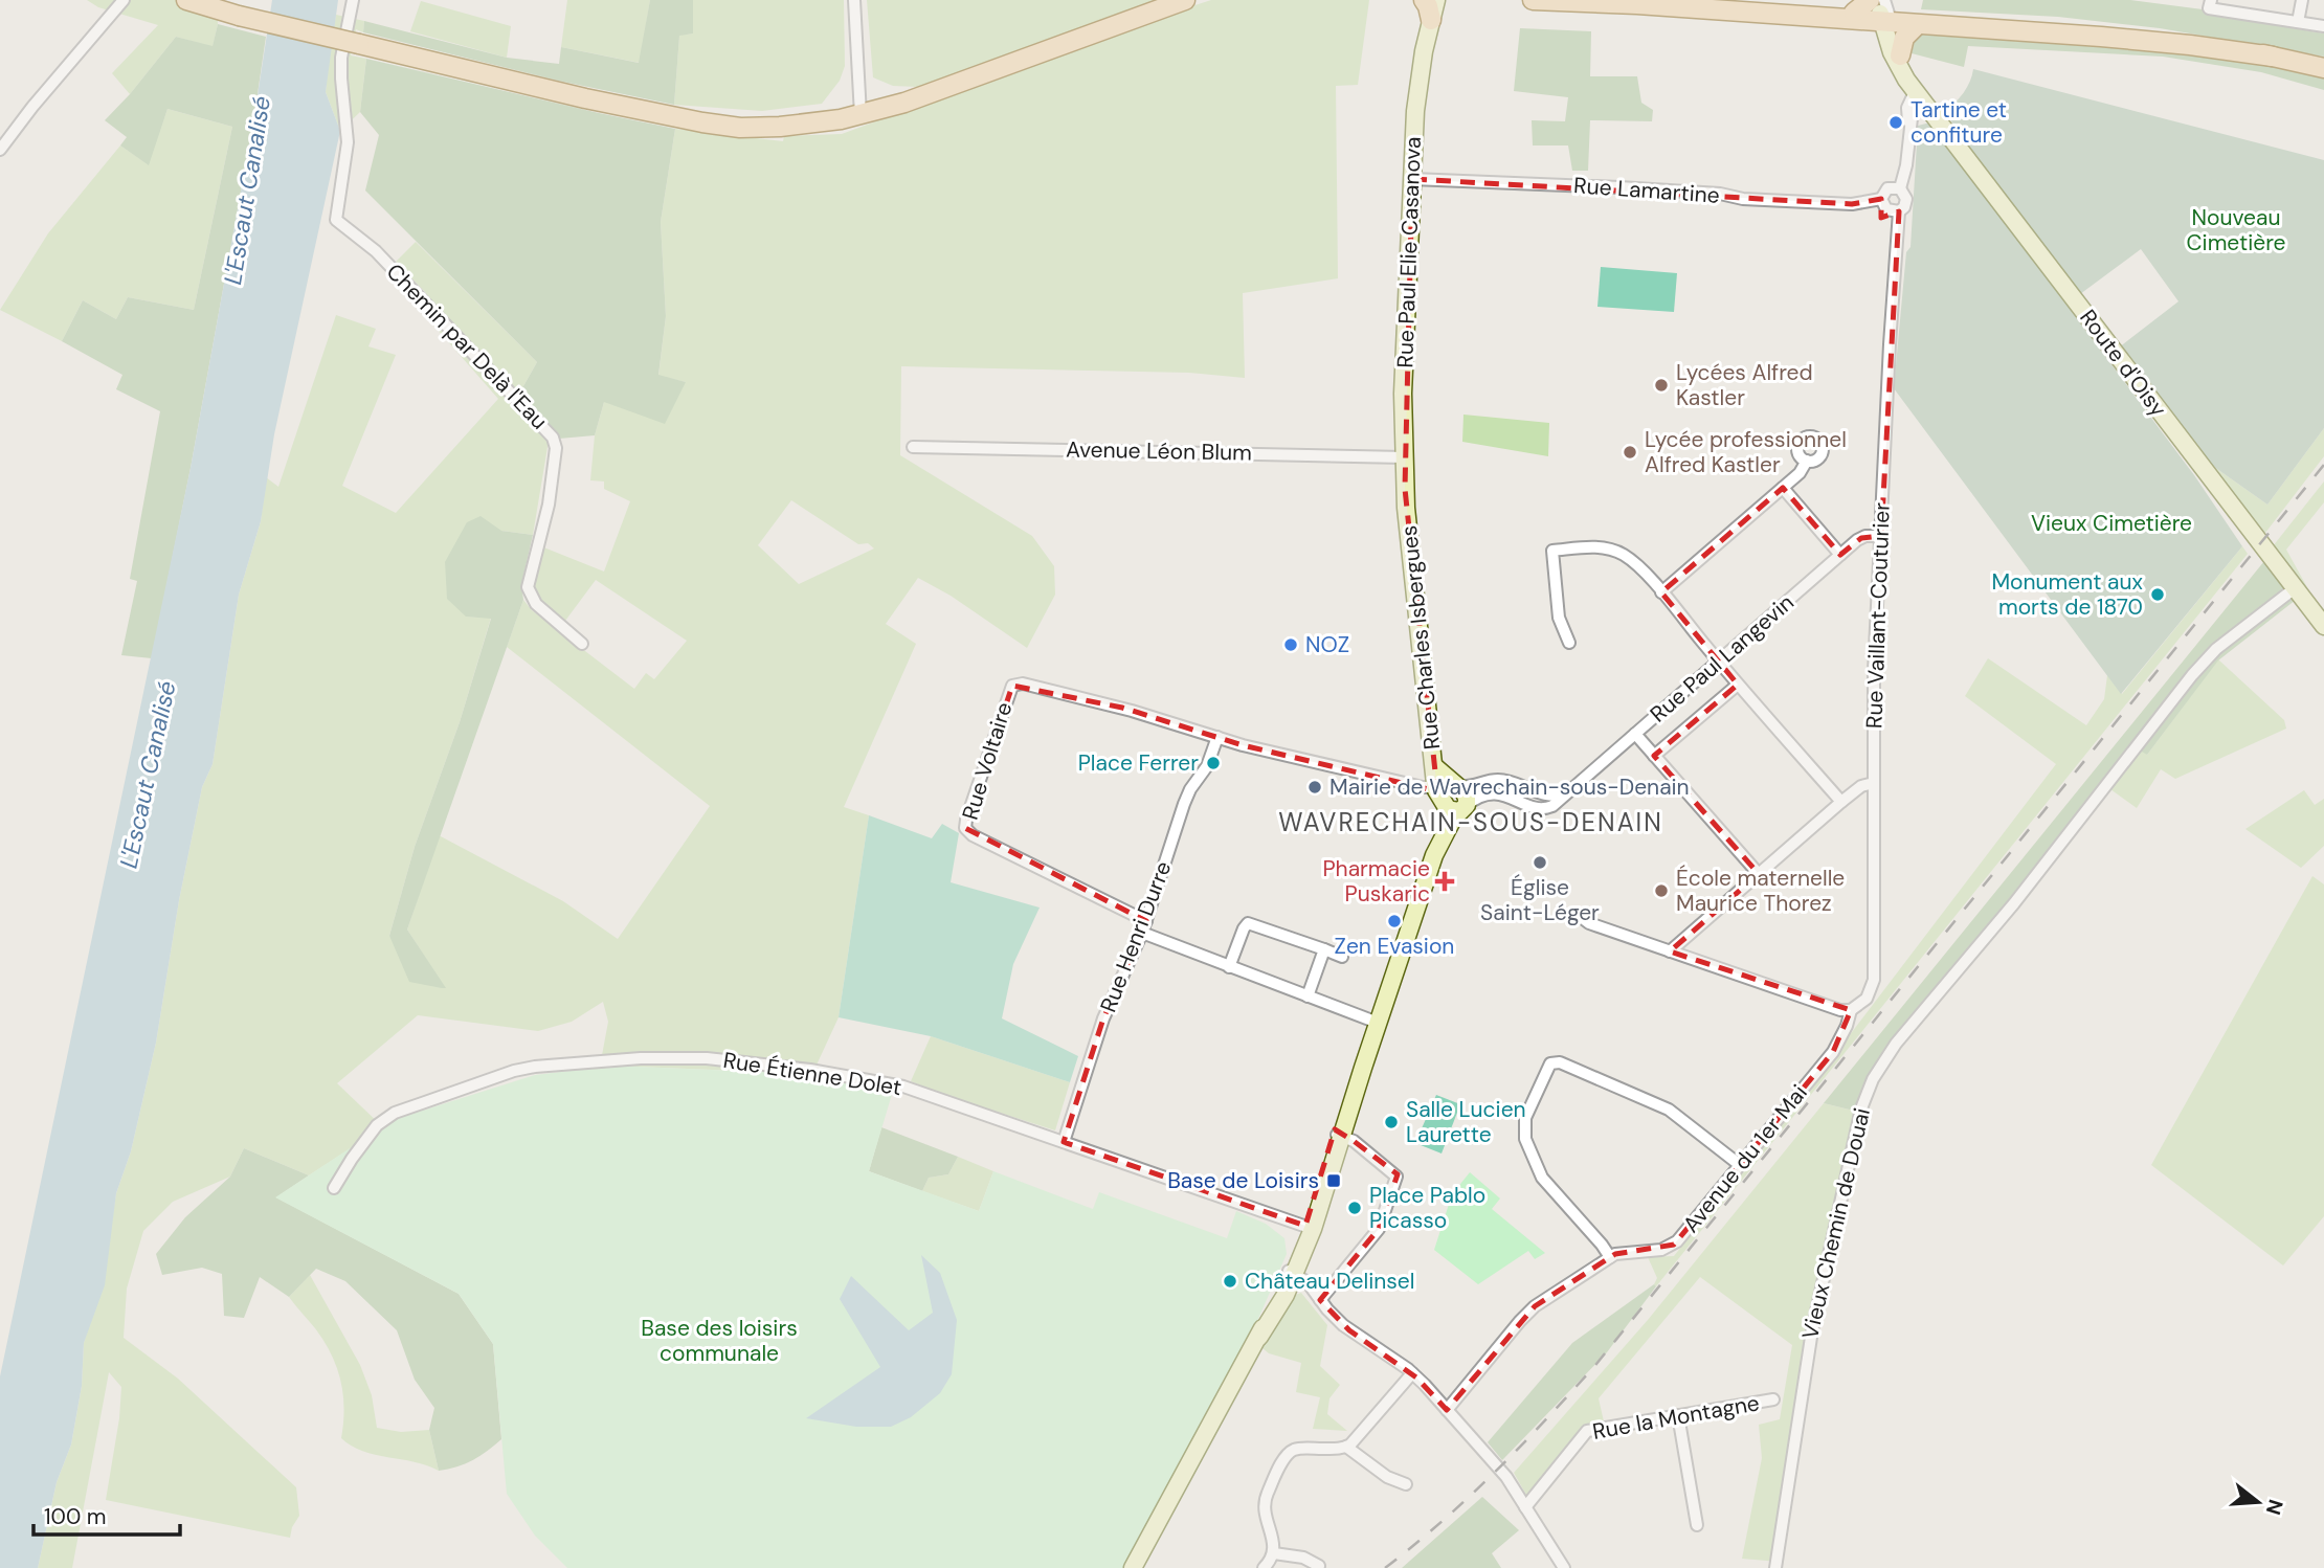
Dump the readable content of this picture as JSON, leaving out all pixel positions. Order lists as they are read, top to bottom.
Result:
{
  "streets": {
    "main road": ["Rue Paul Elie Casanova", "Route d'Oisy", "Rue Charles Isbergues"],
    "street": [
      "Rue Lamartine",
      "Chemin par Delà l'Eau",
      "Avenue Léon Blum",
      "Rue Vaillant-Couturier",
      "Rue Paul Langevin",
      "Rue Voltaire",
      "Rue Henri Durre",
      "Rue Étienne Dolet",
      "Avenue du 1er Mai",
      "Vieux Chemin de Douai",
      "Rue la Montagne"
    ]
  },
  "crossings": [
    ["Rue Lamartine", "Rue Paul Elie Casanova"],
    ["Rue Lamartine", "Rue Vaillant-Couturier"],
    ["Rue Paul Elie Casanova", "Avenue Léon Blum"],
    ["Rue Paul Elie Casanova", "Rue Charles Isbergues"],
    ["Route d'Oisy", "Vieux Chemin de Douai"],
    ["Rue Vaillant-Couturier", "Rue Paul Langevin"],
    ["Rue Vaillant-Couturier", "Avenue du 1er Mai"],
    ["Rue Charles Isbergues", "Rue Paul Langevin"],
    ["Rue Charles Isbergues", "Rue Voltaire"],
    ["Rue Charles Isbergues", "Rue Étienne Dolet"],
    ["Rue Voltaire", "Rue Henri Durre"],
    ["Rue Henri Durre", "Rue Étienne Dolet"]
  ],
  "districts": ["WAVRECHAIN-SOUS-DENAIN"],
  "water": ["L'Escaut Canalisé"],
  "parks": ["Nouveau Cimetière", "Vieux Cimetière", "Base des loisirs communale"],
  "places": {
    "other": [
      "Tartine et confiture",
      "Lycées Alfred Kastler",
      "Lycée professionnel Alfred Kastler",
      "Monument aux morts de 1870",
      "NOZ",
      "Place Ferrer",
      "Mairie de Wavrechain-sous-Denain",
      "Église Saint-Léger",
      "École maternelle Maurice Thorez",
      "Zen Evasion",
      "Salle Lucien Laurette",
      "Place Pablo Picasso",
      "Château Delinsel"
    ],
    "health": ["Pharmacie Puskaric"],
    "transit": ["Base de Loisirs"]
  },
  "scale_bar": "100 m",
  "north": "right"
}
